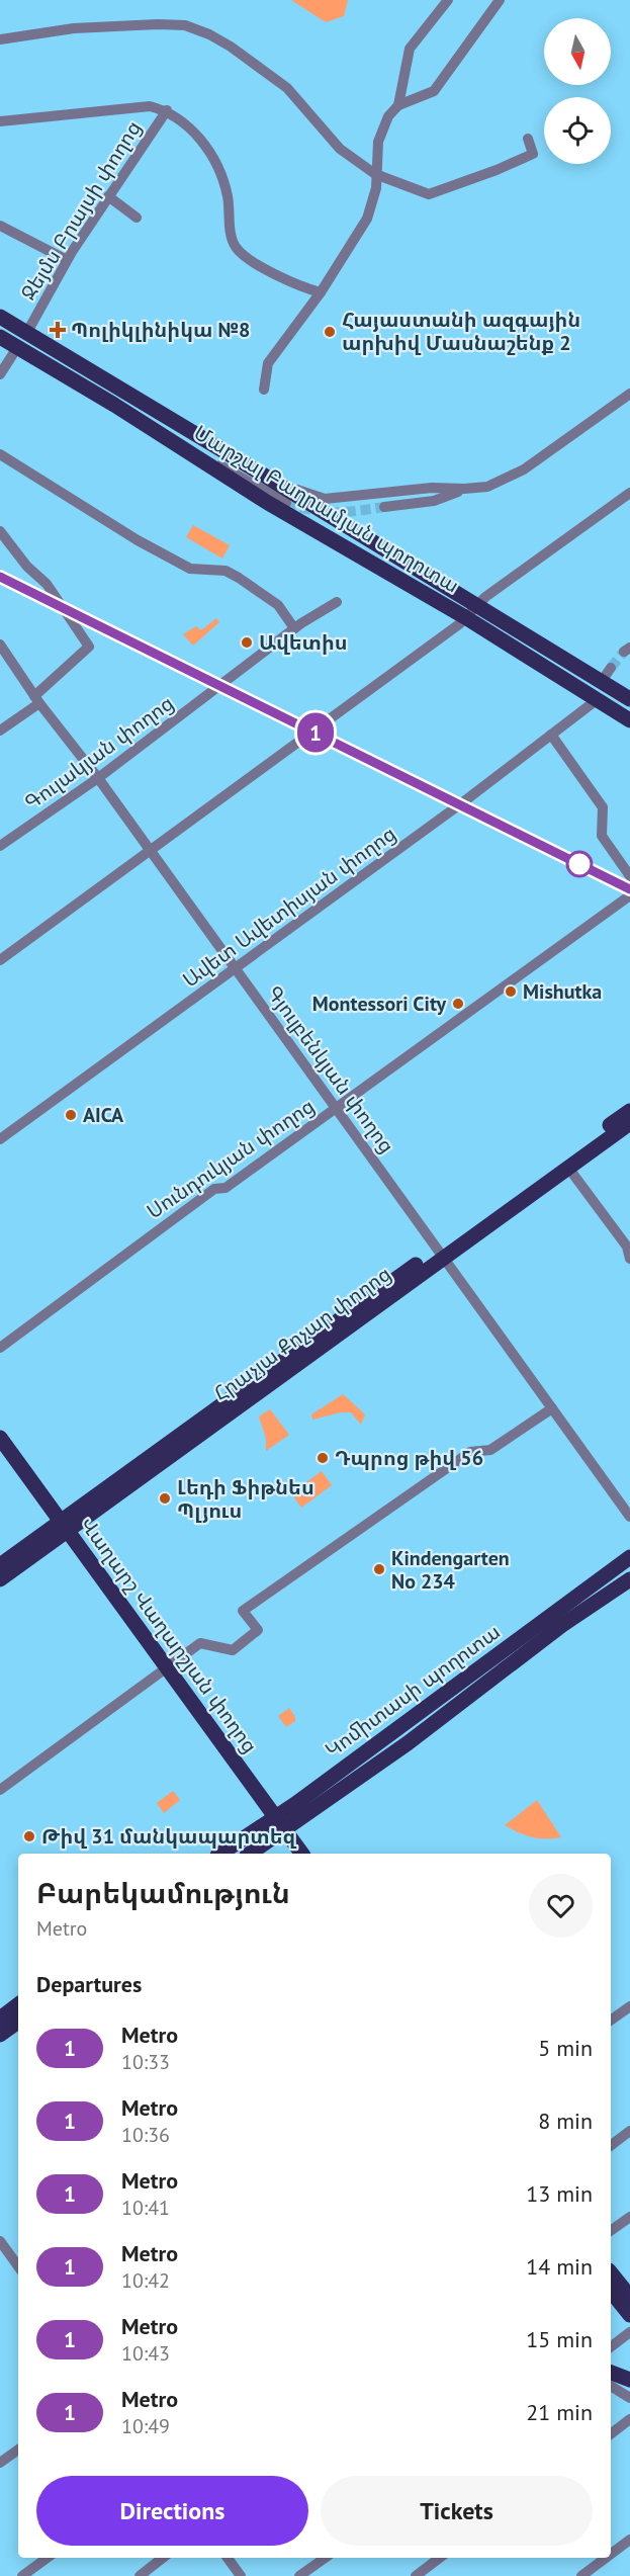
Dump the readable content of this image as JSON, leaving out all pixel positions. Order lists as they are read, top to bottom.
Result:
{
  "streets": {
    "main road": [
      "Մարշալ Բաղրամյան պողոտա",
      "Հրաչյա Քոչար փողոց",
      "Վաղարշ Վաղարշյան փողոց",
      "Կոմիտասի պողոտա"
    ],
    "street": [
      "Ջեյմս Բրայսի փողոց",
      "Գուլակյան փողոց",
      "Ավետ Ավետիսյան փողոց",
      "Գյուլբենկյան փողոց",
      "Սունդուկյան փողոց"
    ]
  },
  "crossings": [
    ["Ջեյմս Բրայսի փողոց", "Մարշալ Բաղրամյան պողոտա"],
    ["Մարշալ Բաղրամյան պողոտա", "Ավետ Ավետիսյան փողոց"],
    ["Գուլակյան փողոց", "Գյուլբենկյան փողոց"],
    ["Ավետ Ավետիսյան փողոց", "Գյուլբենկյան փողոց"],
    ["Գյուլբենկյան փողոց", "Սունդուկյան փողոց"],
    ["Գյուլբենկյան փողոց", "Հրաչյա Քոչար փողոց"],
    ["Հրաչյա Քոչար փողոց", "Վաղարշ Վաղարշյան փողոց"],
    ["Վաղարշ Վաղարշյան փողոց", "Կոմիտասի պողոտա"]
  ],
  "places": {
    "health": ["Պոլիկլինիկա №8"],
    "other": [
      "Հայաստանի ազգային արխիվ Մասնաշենք 2",
      "Ավետիս",
      "Mishutka",
      "Montessori City",
      "AICA",
      "Դպրոց թիվ 56",
      "Լեդի Ֆիթնես Պլյուս",
      "Kindengarten No 234",
      "Թիվ 31 մանկապարտեզ"
    ]
  },
  "lines": ["metro line 1"],
  "north": "bottom",
  "page": {
    "on_map": "1",
    "heading": [
      ["Բարեկամություն", "Metro"],
      "Departures"
    ],
    "list": [
      {
        "mark": "1",
        "name": "Metro",
        "note": "10:33",
        "value": "5 min"
      },
      {
        "mark": "1",
        "name": "Metro",
        "note": "10:36",
        "value": "8 min"
      },
      {
        "mark": "1",
        "name": "Metro",
        "note": "10:41",
        "value": "13 min"
      },
      {
        "mark": "1",
        "name": "Metro",
        "note": "10:42",
        "value": "14 min"
      },
      {
        "mark": "1",
        "name": "Metro",
        "note": "10:43",
        "value": "15 min"
      },
      {
        "mark": "1",
        "name": "Metro",
        "note": "10:49",
        "value": "21 min"
      }
    ],
    "buttons": ["Directions", "Tickets"]
  }
}
